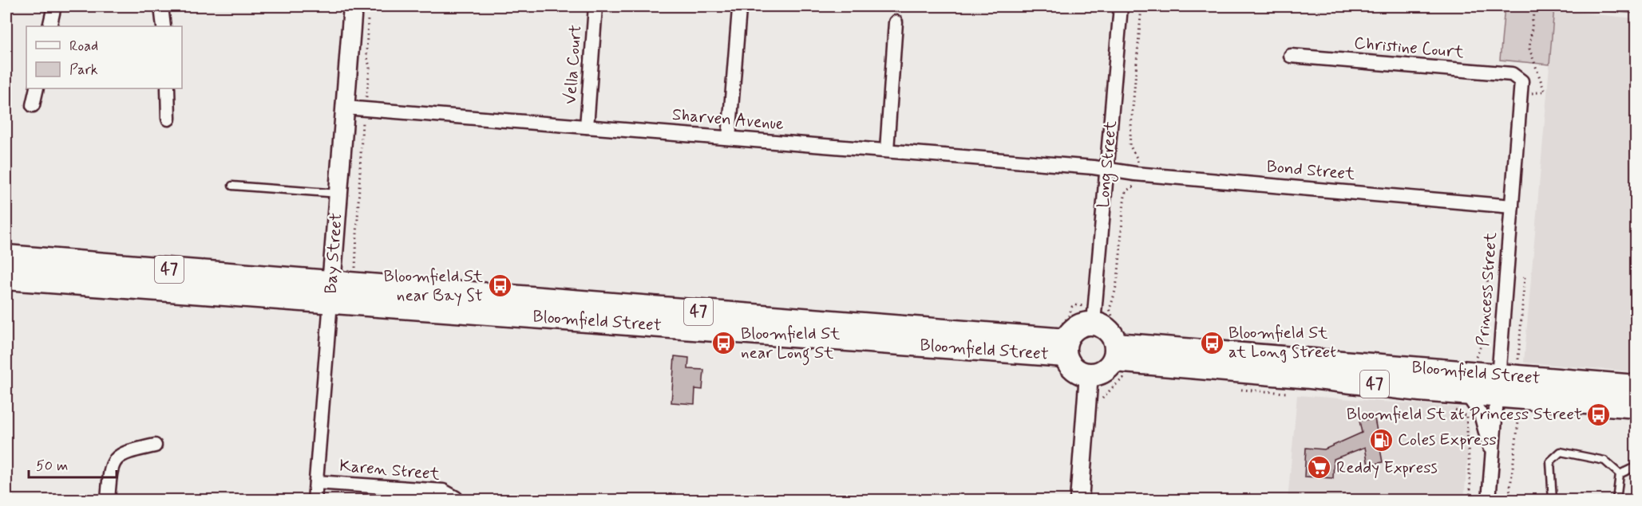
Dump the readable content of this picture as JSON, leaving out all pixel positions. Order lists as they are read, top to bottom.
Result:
{
  "streets": {
    "highway": ["47", "Bloomfield Street"],
    "street": [
      "Christine Court",
      "Vella Court",
      "Sharven Avenue",
      "Long Street",
      "Bond Street",
      "Bay Street",
      "Princess Street",
      "Karen Street"
    ]
  },
  "crossings": [
    ["Christine Court", "Princess Street"],
    ["Vella Court", "Sharven Avenue"],
    ["Sharven Avenue", "Long Street"],
    ["Sharven Avenue", "Bond Street"],
    ["Sharven Avenue", "Bay Street"],
    ["Long Street", "Bond Street"],
    ["Long Street", "Bloomfield Street"],
    ["Bond Street", "Princess Street"],
    ["Bay Street", "47"],
    ["Bay Street", "Bloomfield Street"],
    ["Bay Street", "Karen Street"],
    ["47", "Bloomfield Street"],
    ["Princess Street", "Bloomfield Street"]
  ],
  "places": {
    "bus stop": [
      "Bloomfield St near Bay St",
      "Bloomfield St at Long Street",
      "Bloomfield St near Long St",
      "Bloomfield St at Princess Street"
    ],
    "fuel station": ["Coles Express"],
    "supermarket": ["Reddy Express"]
  },
  "legend": ["Road", "Park"],
  "scale_bar": "50 m"
}
